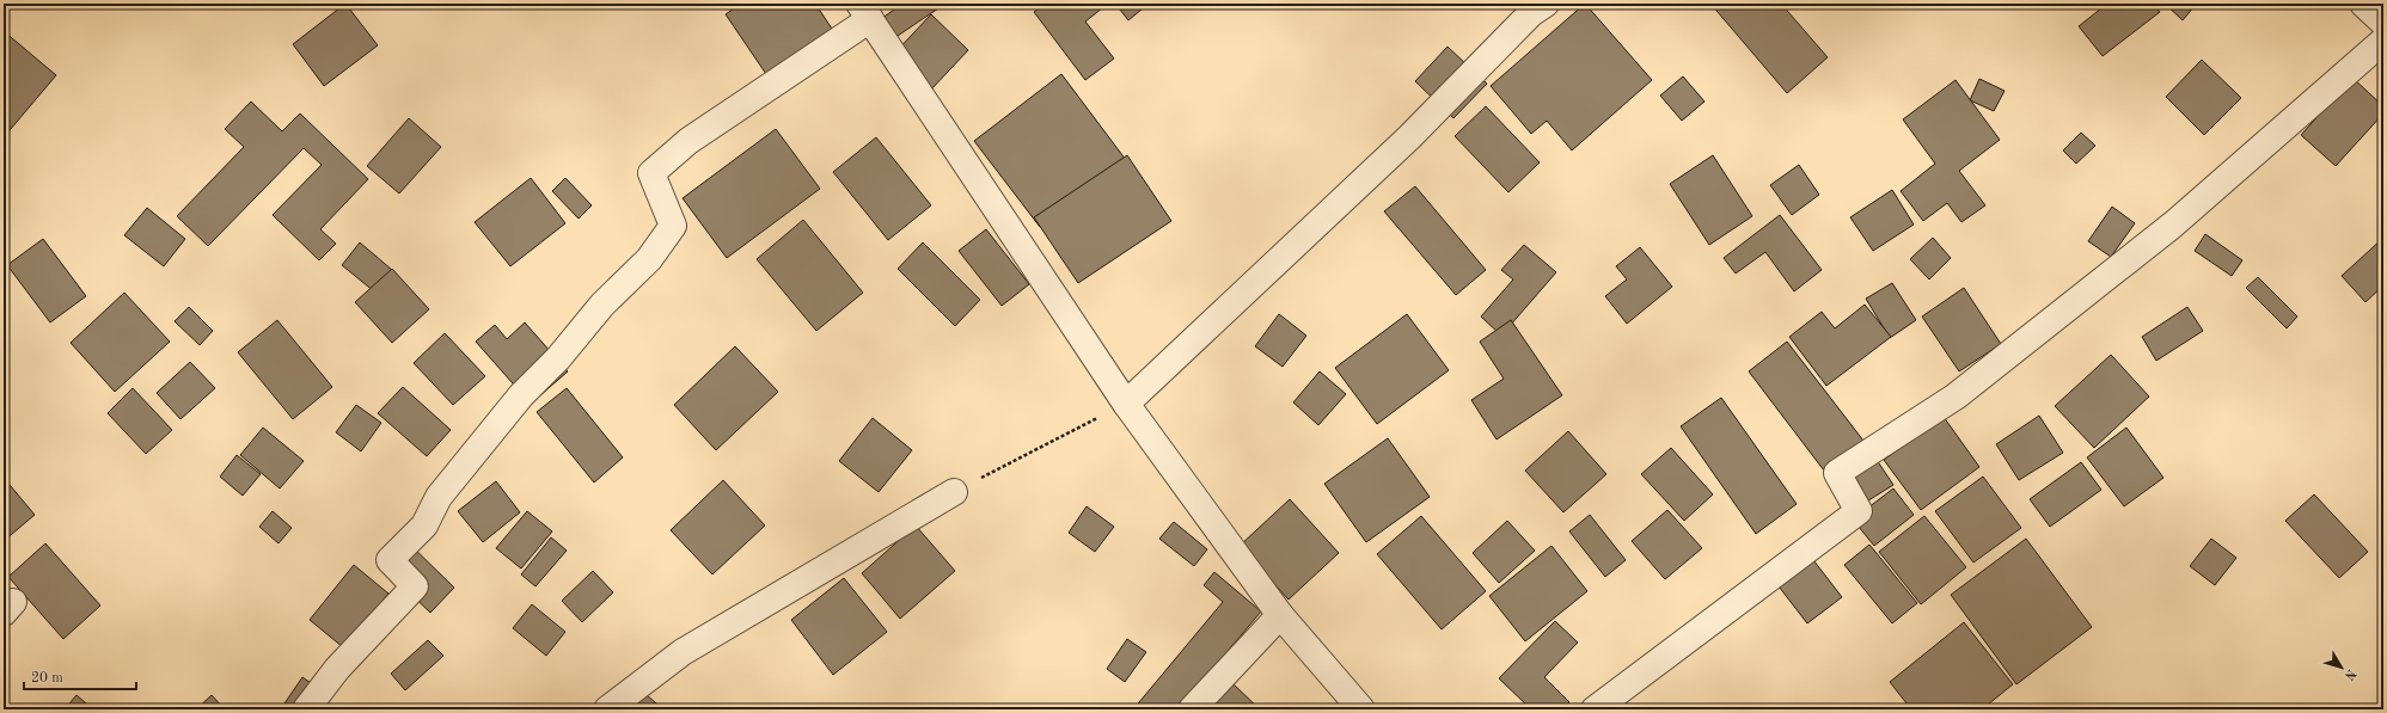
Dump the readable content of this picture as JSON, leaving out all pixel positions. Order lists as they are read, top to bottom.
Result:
{
  "scale_bar": "20 m",
  "north": "bottom right"
}
